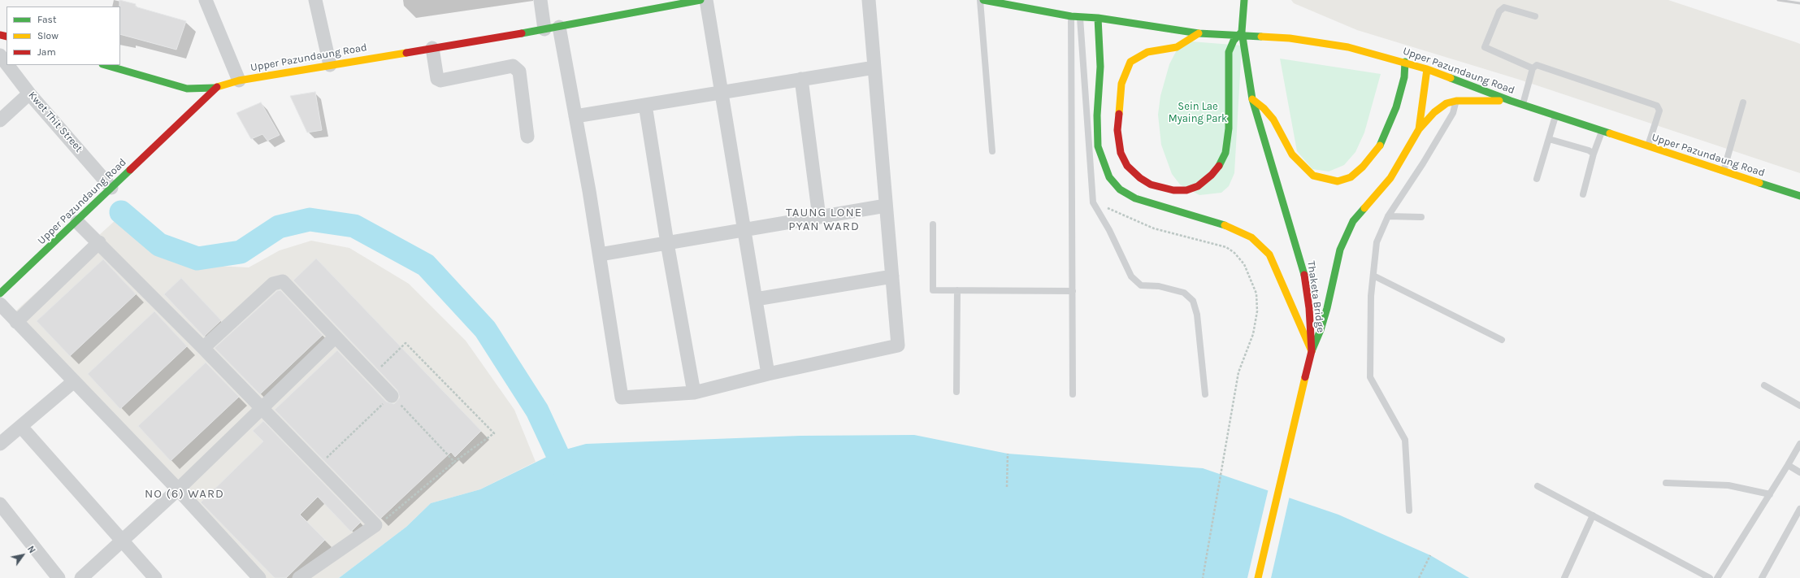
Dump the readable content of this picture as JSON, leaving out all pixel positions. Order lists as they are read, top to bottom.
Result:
{
  "streets": {
    "main road": ["Upper Pazundaung Road", "Thaketa Bridge"],
    "street": ["Kwet Thit Street"]
  },
  "crossings": [
    ["Upper Pazundaung Road", "Kwet Thit Street"]
  ],
  "districts": ["TAUNG LONE PYAN WARD", "NO (6) WARD"],
  "parks": ["Sein Lae Myaing Park"],
  "legend": ["Fast", "Slow", "Jam"],
  "north": "top right"
}
